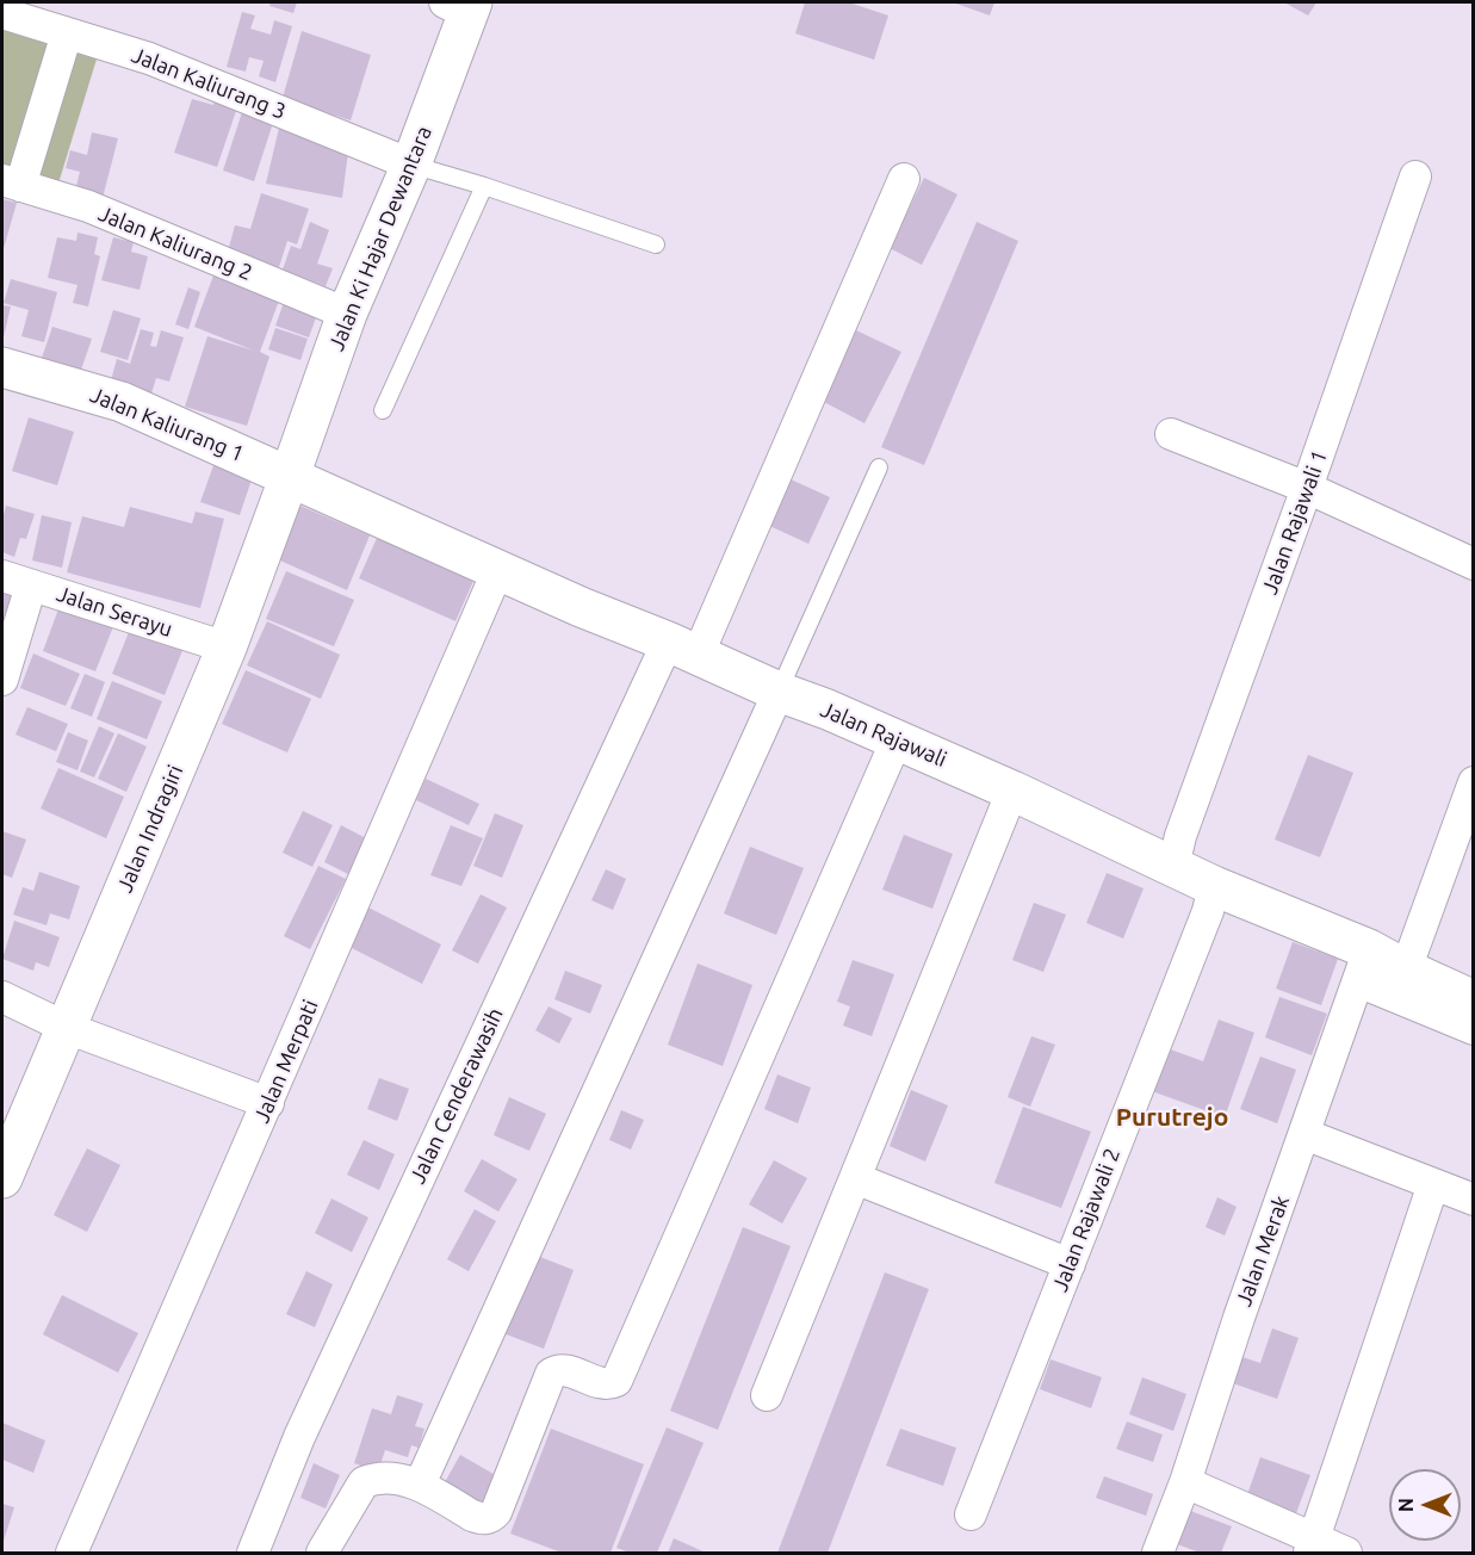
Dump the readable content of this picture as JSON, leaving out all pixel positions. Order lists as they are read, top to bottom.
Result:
{
  "streets": {
    "street": [
      "Jalan Kaliurang 3",
      "Jalan Ki Hajar Dewantara",
      "Jalan Kaliurang 2",
      "Jalan Kaliurang 1",
      "Jalan Rajawali 1",
      "Jalan Serayu",
      "Jalan Rajawali",
      "Jalan Indragiri",
      "Jalan Merpati",
      "Jalan Cenderawasih",
      "Jalan Rajawali 2",
      "Jalan Merak"
    ]
  },
  "crossings": [
    ["Jalan Kaliurang 3", "Jalan Ki Hajar Dewantara"],
    ["Jalan Ki Hajar Dewantara", "Jalan Kaliurang 2"],
    ["Jalan Ki Hajar Dewantara", "Jalan Kaliurang 1"],
    ["Jalan Ki Hajar Dewantara", "Jalan Rajawali"],
    ["Jalan Ki Hajar Dewantara", "Jalan Indragiri"],
    ["Jalan Kaliurang 1", "Jalan Rajawali"],
    ["Jalan Kaliurang 1", "Jalan Indragiri"],
    ["Jalan Rajawali 1", "Jalan Rajawali"],
    ["Jalan Serayu", "Jalan Indragiri"],
    ["Jalan Rajawali", "Jalan Indragiri"],
    ["Jalan Rajawali", "Jalan Merpati"],
    ["Jalan Rajawali", "Jalan Cenderawasih"],
    ["Jalan Rajawali", "Jalan Rajawali 2"],
    ["Jalan Rajawali", "Jalan Merak"]
  ],
  "districts": ["Purutrejo"],
  "north": "left"
}
